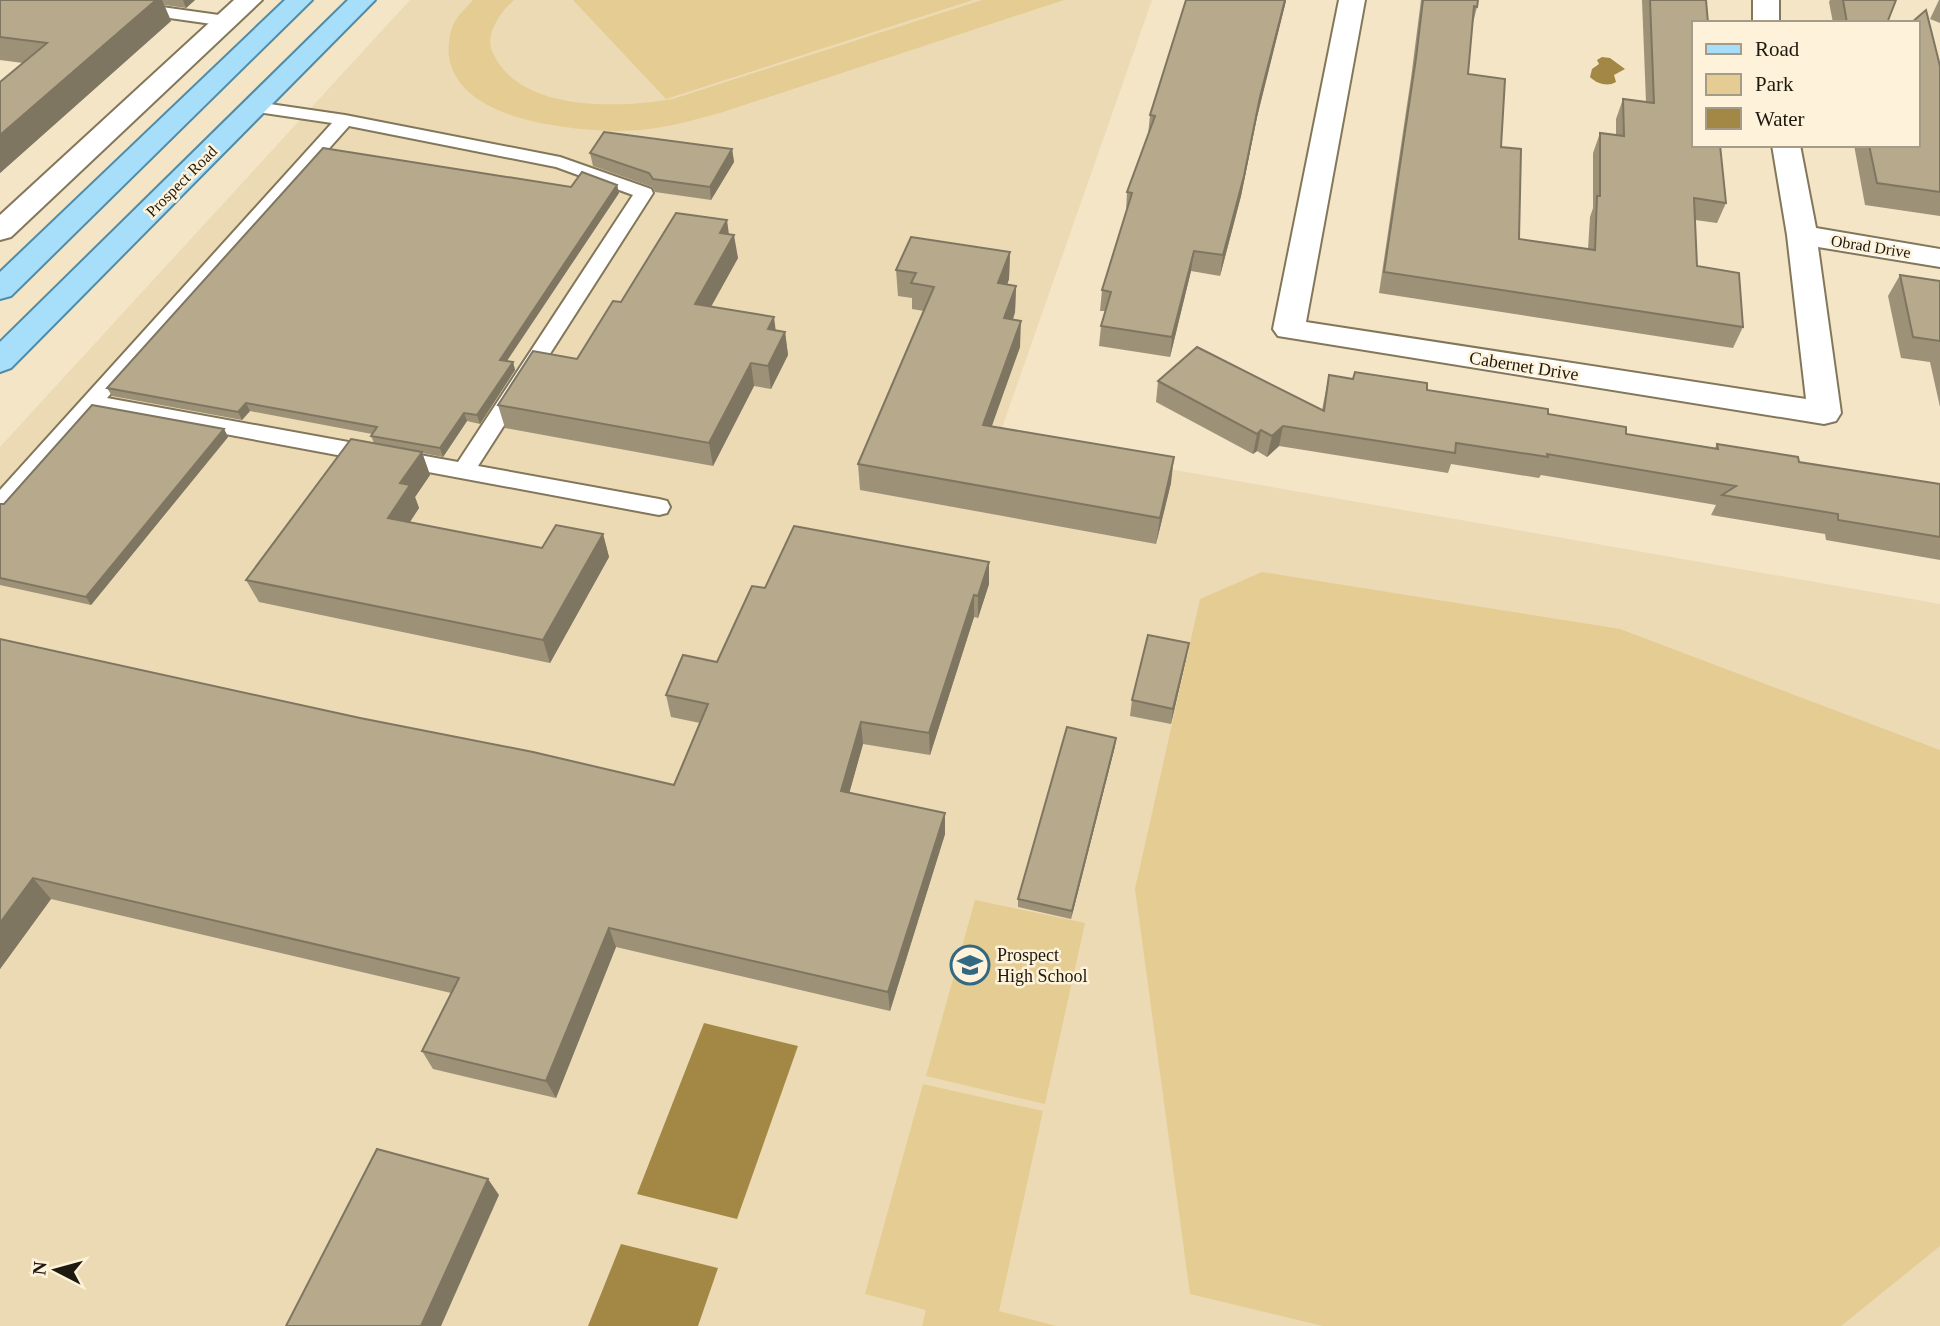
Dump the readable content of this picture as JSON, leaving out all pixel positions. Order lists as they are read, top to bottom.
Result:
{
  "streets": {
    "main road": ["Prospect Road"],
    "street": ["Obrad Drive", "Cabernet Drive"]
  },
  "crossings": [
    ["Obrad Drive", "Cabernet Drive"]
  ],
  "places": {
    "school or university": ["Prospect High School"]
  },
  "legend": ["Road", "Park", "Water"],
  "north": "left"
}
